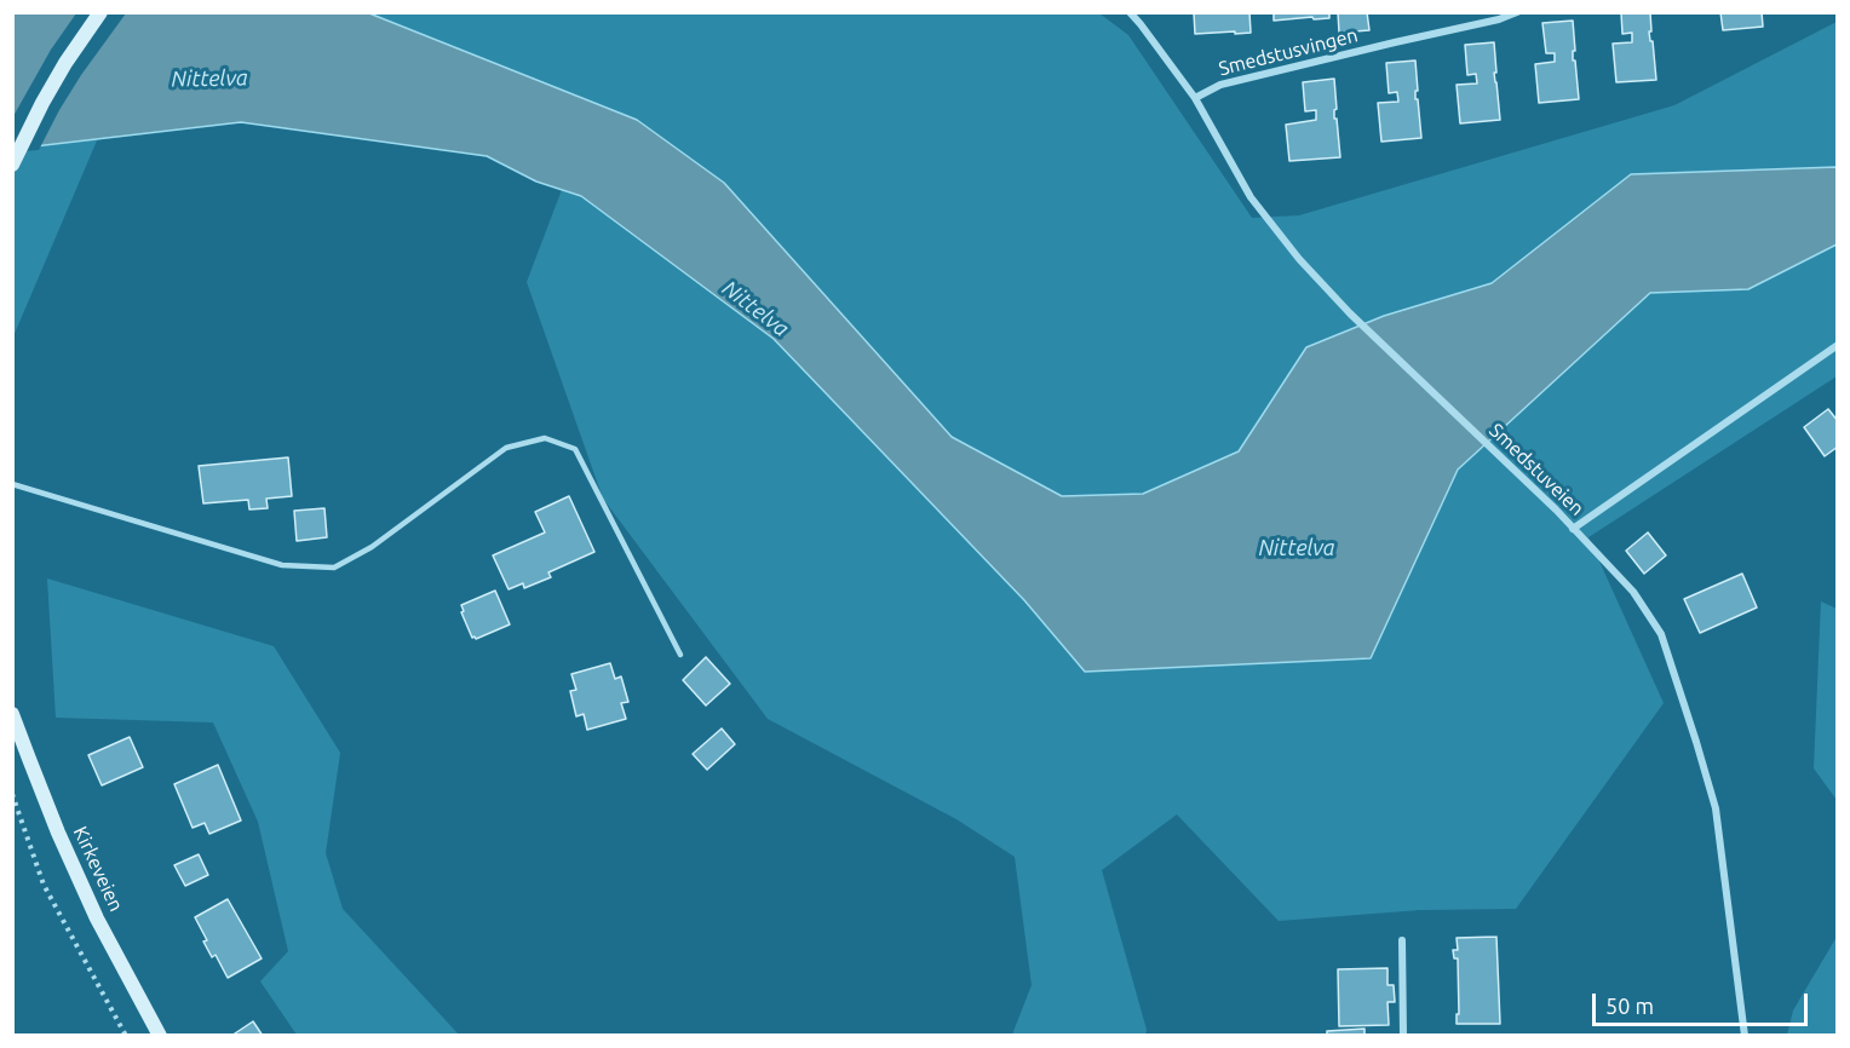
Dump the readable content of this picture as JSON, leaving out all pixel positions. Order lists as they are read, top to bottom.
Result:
{
  "streets": {
    "main road": ["Kirkeveien"],
    "street": ["Smedstusvingen", "Smedstuveien"]
  },
  "crossings": [
    ["Smedstusvingen", "Smedstuveien"]
  ],
  "water": ["Nittelva"],
  "scale_bar": "50 m"
}
